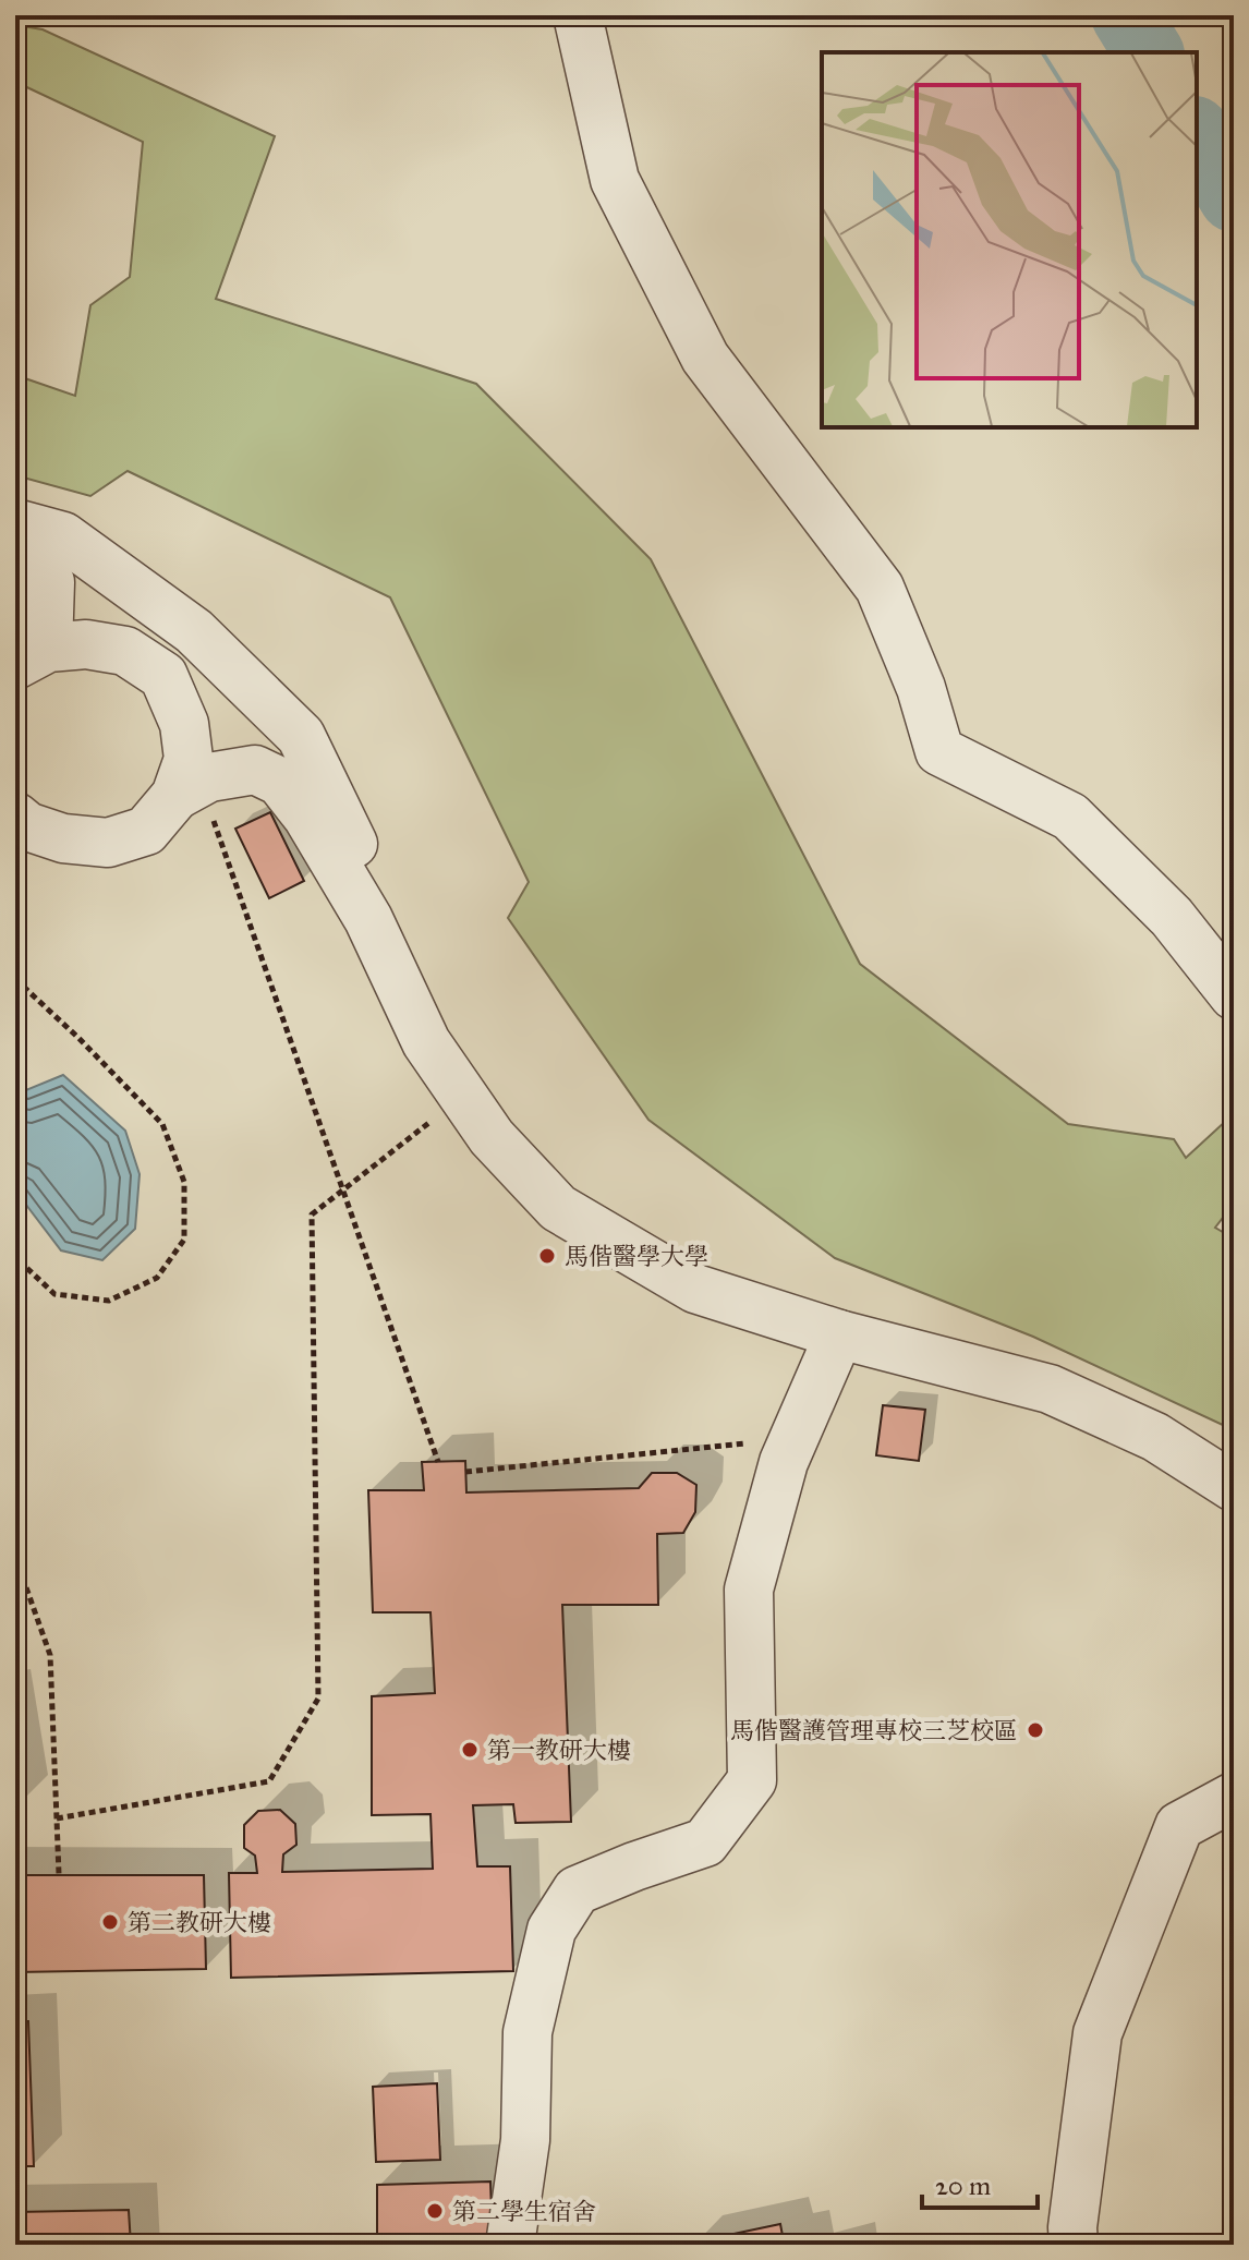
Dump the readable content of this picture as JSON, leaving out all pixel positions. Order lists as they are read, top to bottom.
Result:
{
  "places": [
    "馬偕醫學大學",
    "馬偕醫護管理專校三芝校區",
    "第一教研大樓",
    "第二教研大樓",
    "第二學生宿舍"
  ],
  "scale_bar": "20 m"
}
